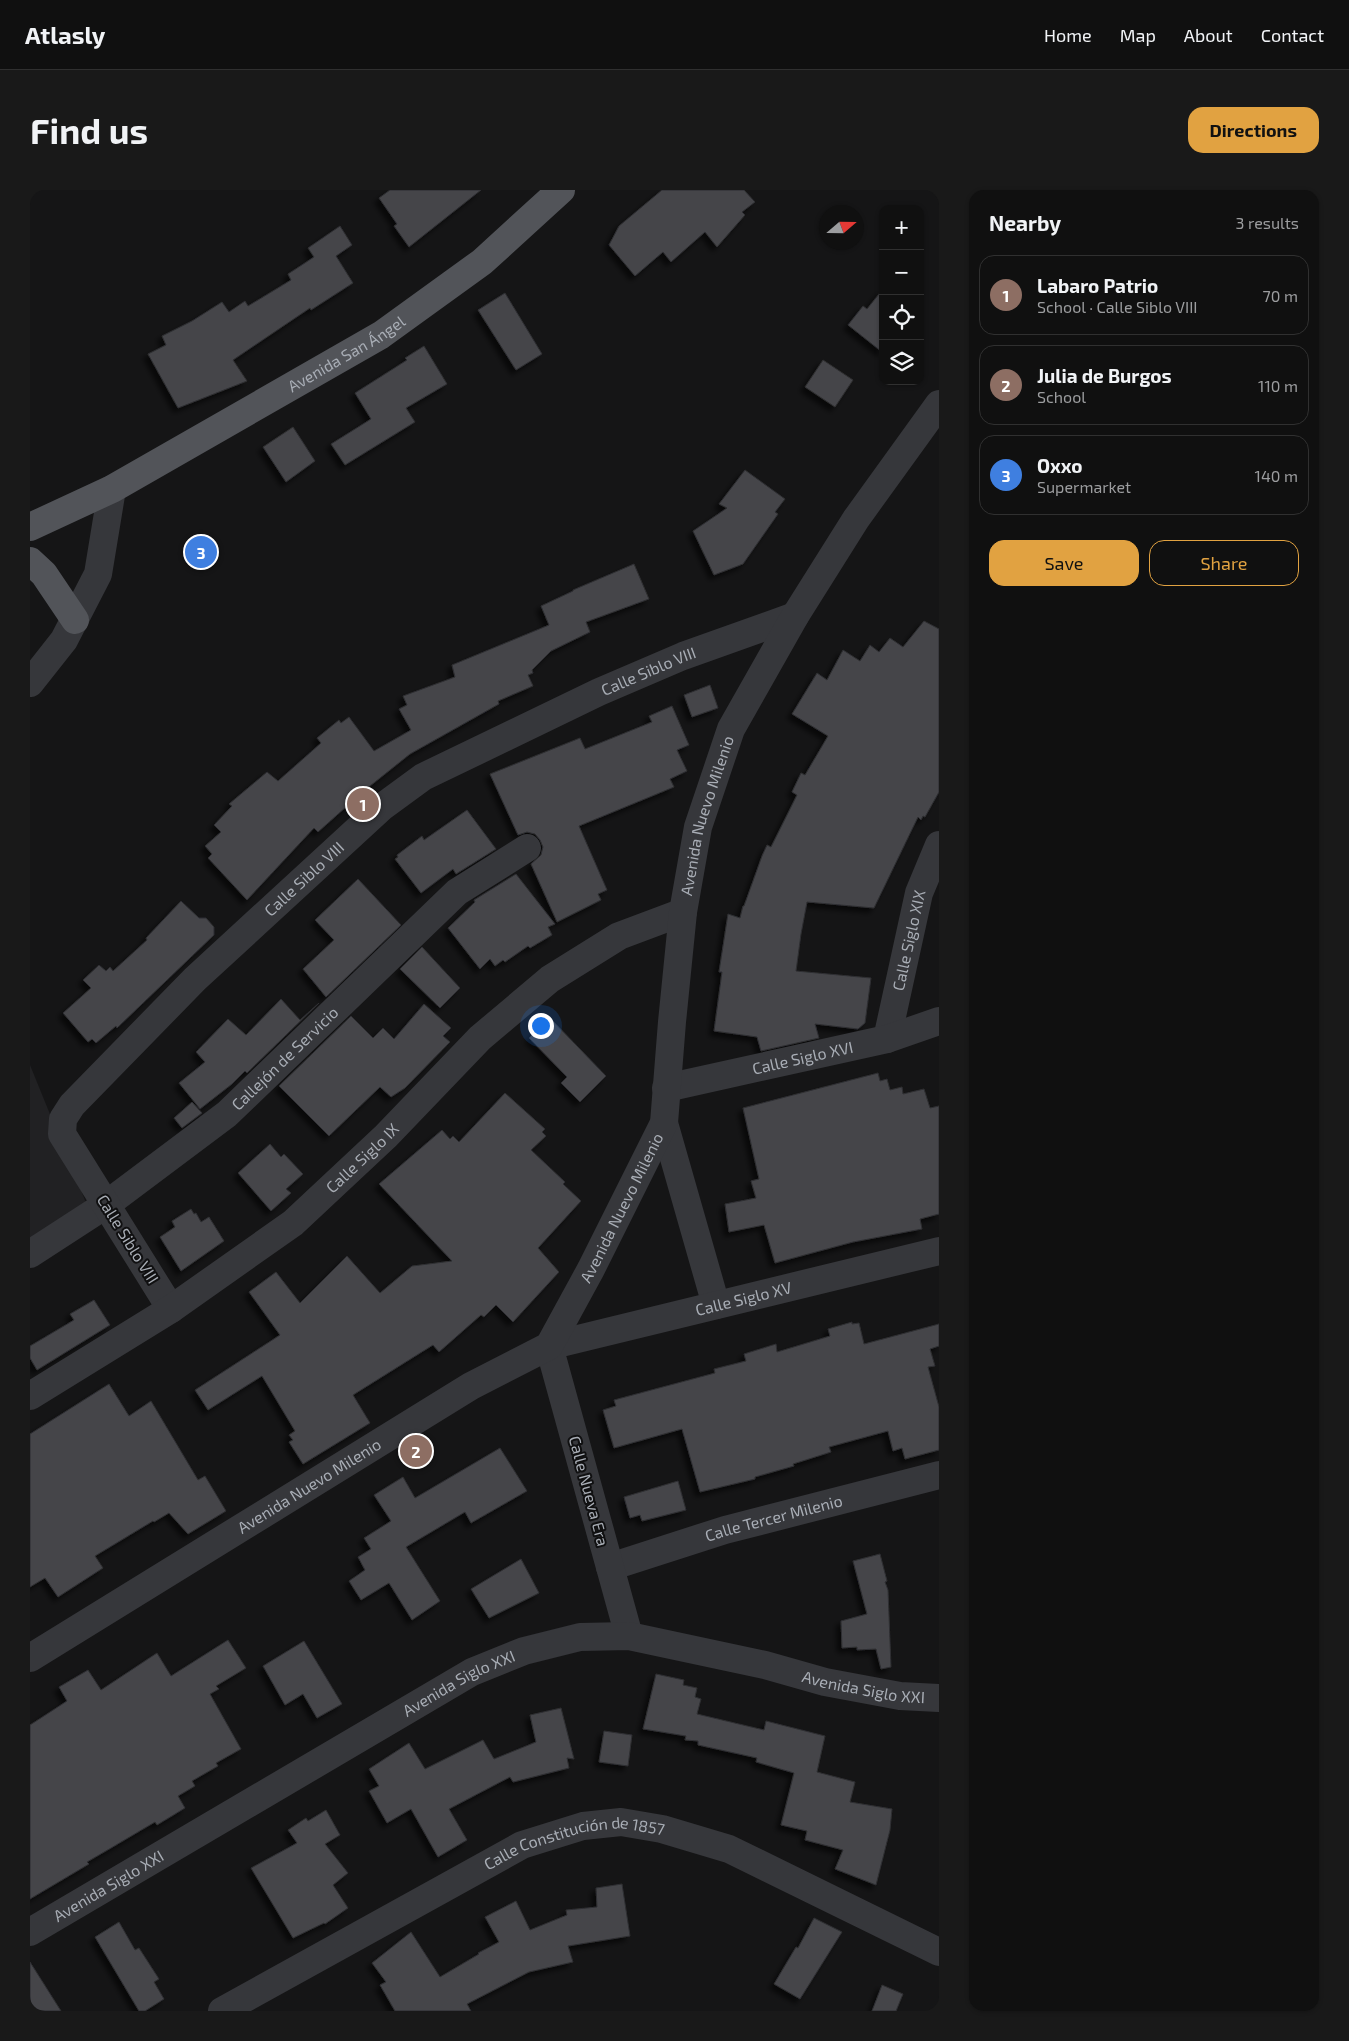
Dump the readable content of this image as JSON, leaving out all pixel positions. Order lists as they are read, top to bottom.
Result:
{
  "streets": {
    "main road": ["Avenida San Ángel"],
    "street": [
      "Calle Siblo VIII",
      "Avenida Nuevo Milenio",
      "Calle Siglo XIX",
      "Callejón de Servicio",
      "Calle Siglo XVI",
      "Calle Siglo IX",
      "Calle Siglo XV",
      "Calle Nueva Era",
      "Calle Tercer Milenio",
      "Avenida Siglo XXI",
      "Calle Constitución de 1857"
    ]
  },
  "crossings": [
    ["Calle Siblo VIII", "Avenida Nuevo Milenio"],
    ["Calle Siblo VIII", "Callejón de Servicio"],
    ["Calle Siblo VIII", "Calle Siglo IX"],
    ["Avenida Nuevo Milenio", "Calle Siglo XVI"],
    ["Avenida Nuevo Milenio", "Calle Siglo IX"],
    ["Avenida Nuevo Milenio", "Calle Siglo XV"],
    ["Avenida Nuevo Milenio", "Calle Nueva Era"],
    ["Calle Siglo XIX", "Calle Siglo XVI"],
    ["Calle Siglo XV", "Calle Nueva Era"],
    ["Calle Nueva Era", "Calle Tercer Milenio"],
    ["Calle Nueva Era", "Avenida Siglo XXI"]
  ],
  "north": "right",
  "page": {
    "header": "Atlasly",
    "nav": [
      "Home",
      "Map",
      "About",
      "Contact"
    ],
    "buttons": [
      "Directions",
      ["Save", "Share"]
    ],
    "title": "Find us",
    "heading": ["Nearby", "3 results"],
    "map_buttons": ["+", "−"],
    "list": [
      {
        "mark": "1",
        "name": "Labaro Patrio",
        "note": "School · Calle Siblo VIII",
        "value": "70 m"
      },
      {
        "mark": "2",
        "name": "Julia de Burgos",
        "note": "School",
        "value": "110 m"
      },
      {
        "mark": "3",
        "name": "Oxxo",
        "note": "Supermarket",
        "value": "140 m"
      }
    ],
    "pins": ["3", "1", "2"]
  }
}
